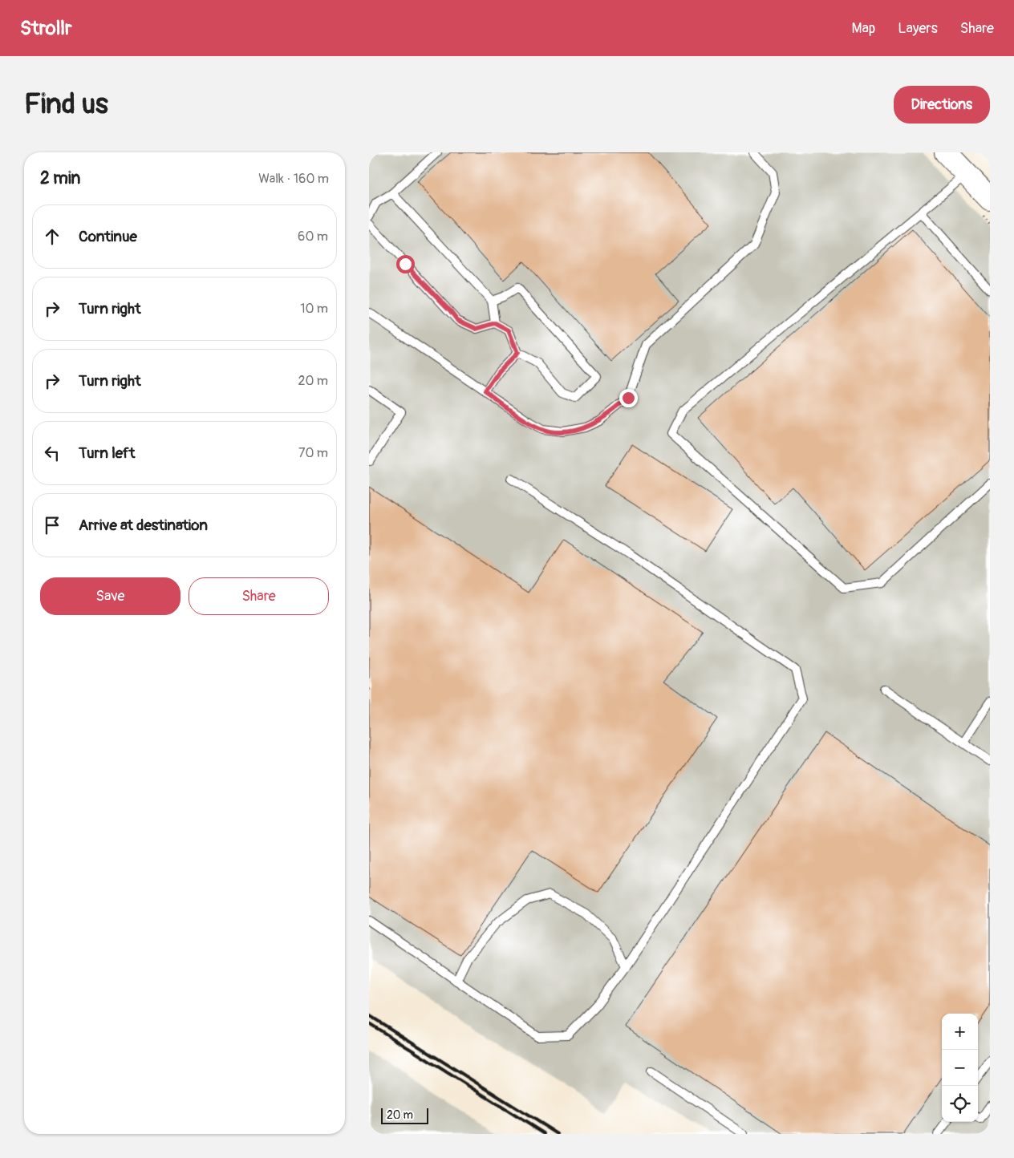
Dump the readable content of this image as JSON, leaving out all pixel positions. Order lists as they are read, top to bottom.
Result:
{
  "scale_bar": "20 m",
  "page": {
    "header": "Strollr",
    "nav": ["Map", "Layers", "Share"],
    "buttons": [
      "Directions",
      ["Save", "Share"]
    ],
    "title": "Find us",
    "heading": ["2 min", "Walk · 160 m"],
    "list": [
      ["Continue", "60 m"],
      ["Turn right", "10 m"],
      ["Turn right", "20 m"],
      ["Turn left", "70 m"],
      "Arrive at destination"
    ],
    "map_buttons": ["+", "−"],
    "scale": "20 m"
  }
}
